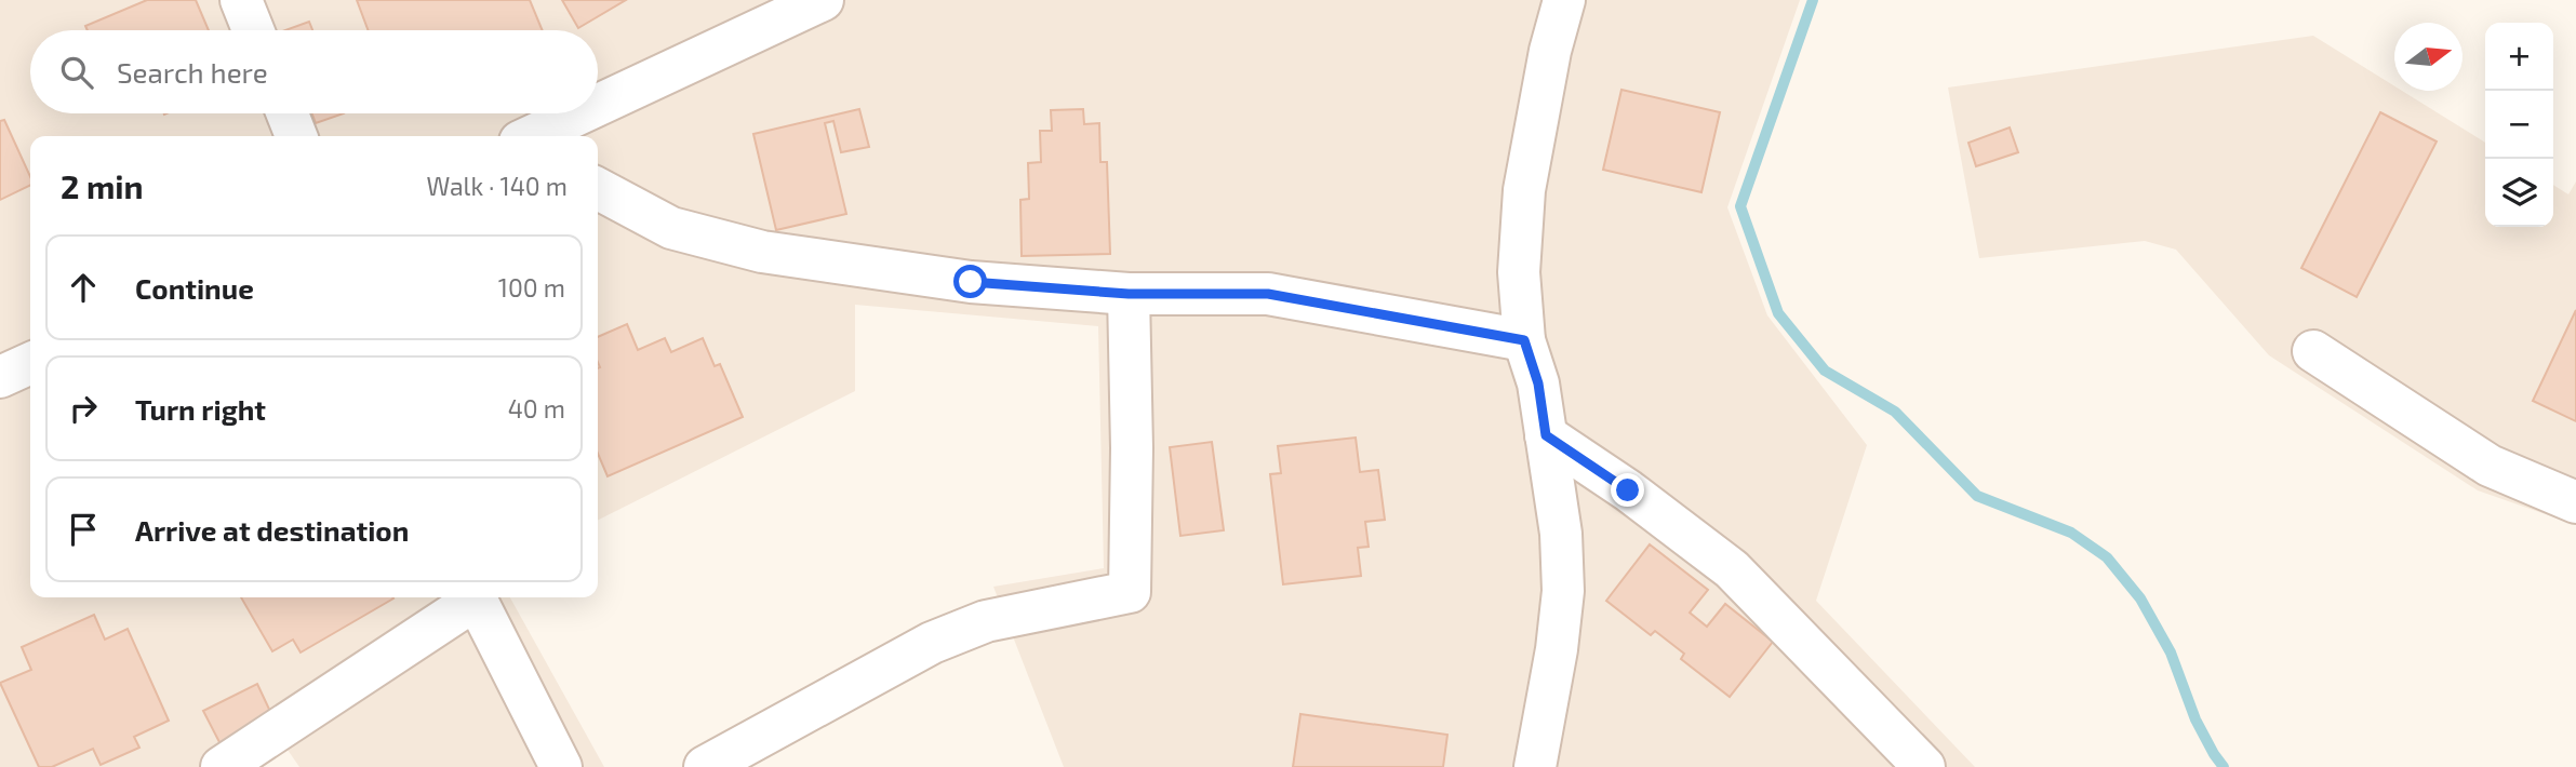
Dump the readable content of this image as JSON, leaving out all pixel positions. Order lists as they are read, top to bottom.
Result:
{
  "north": "right",
  "page": {
    "map_buttons": ["+", "−"],
    "search": "Search here",
    "heading": ["2 min", "Walk · 140 m"],
    "list": [
      ["Continue", "100 m"],
      ["Turn right", "40 m"],
      "Arrive at destination"
    ]
  }
}
